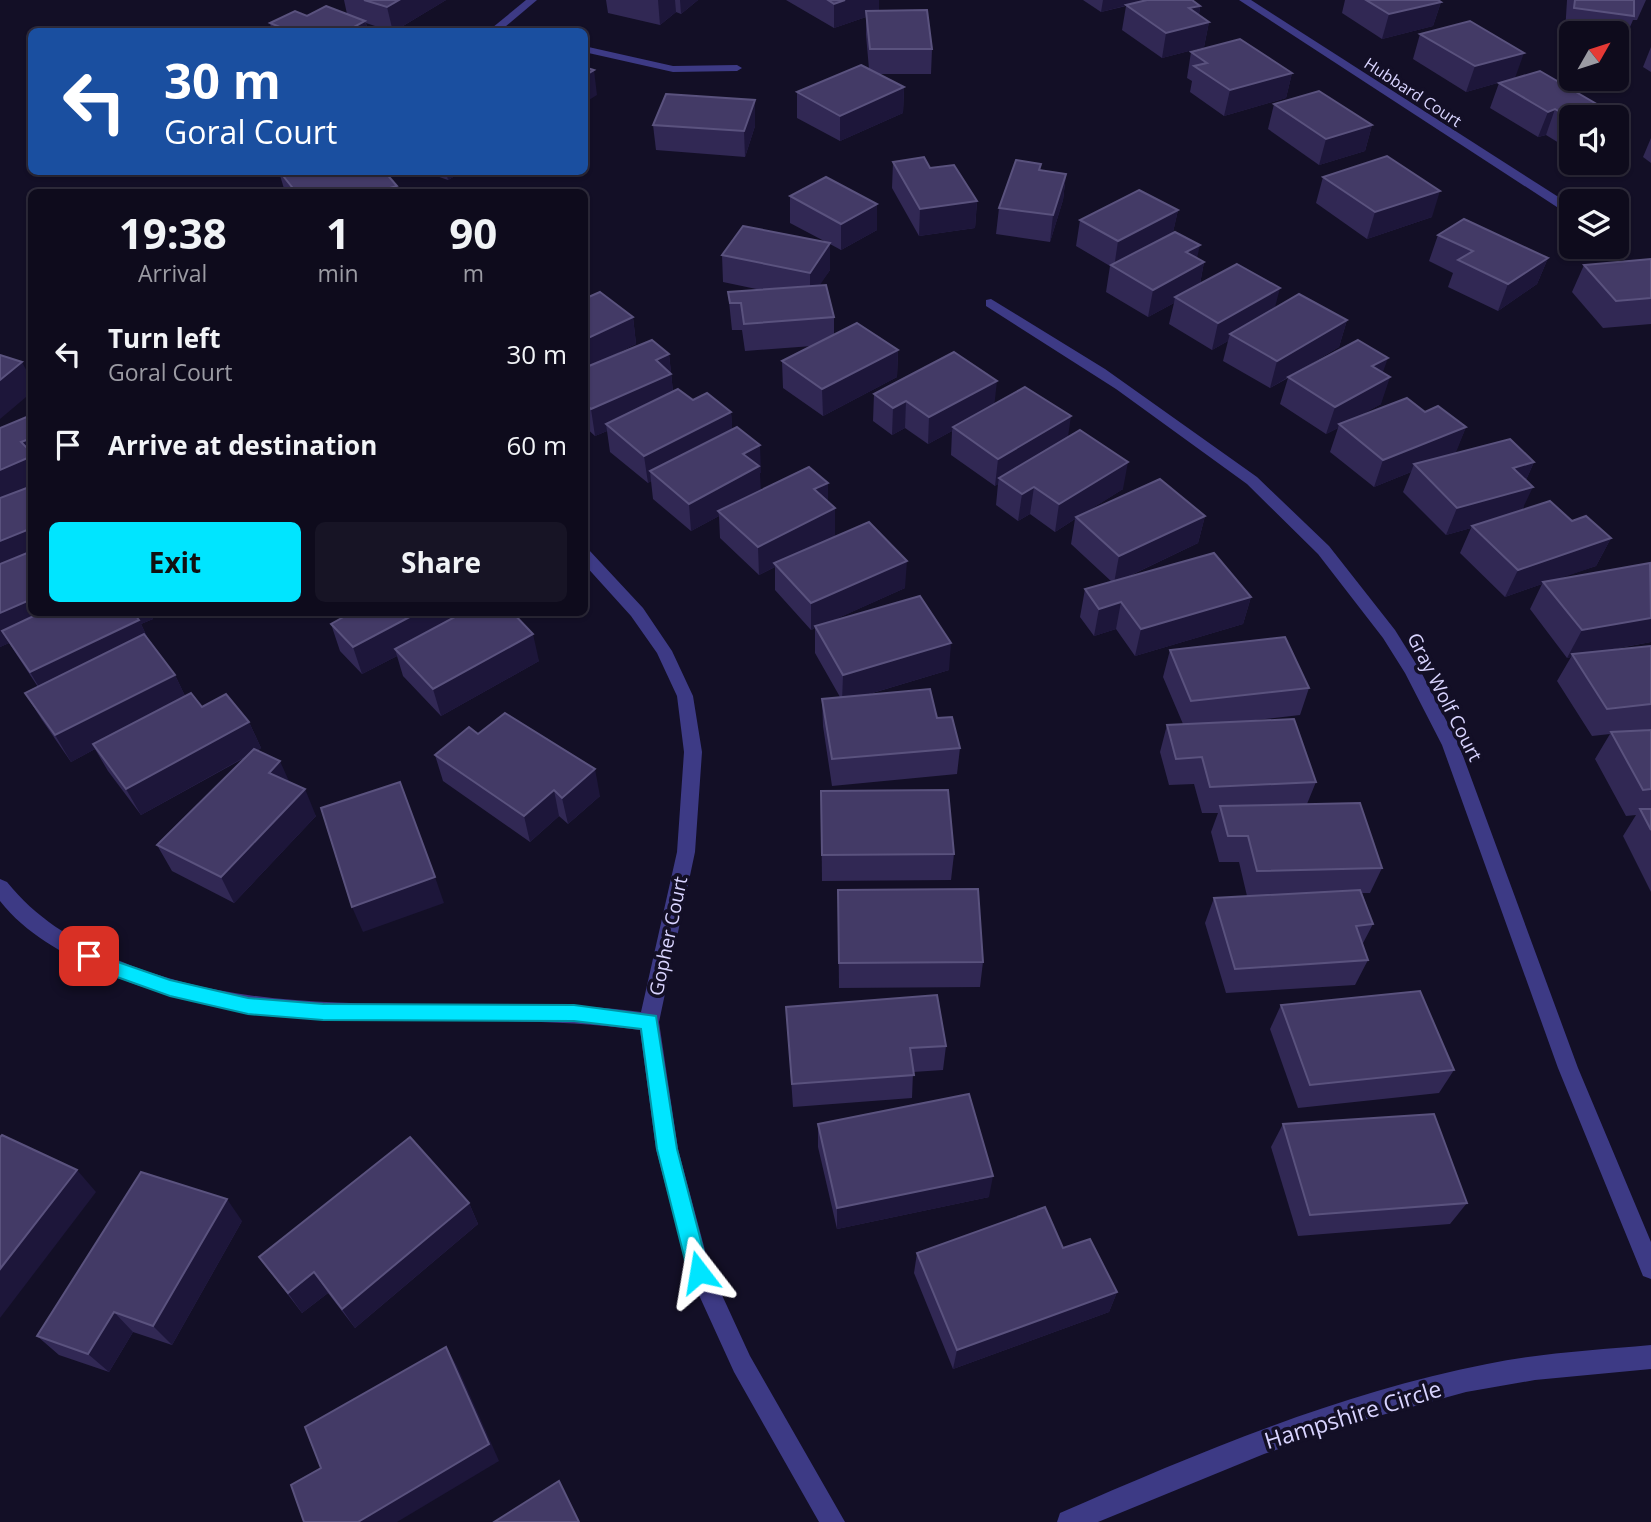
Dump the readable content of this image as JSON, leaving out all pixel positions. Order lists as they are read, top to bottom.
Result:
{
  "streets": {
    "street": [
      "Hubbard Court",
      "Gray Wolf Court",
      "Gopher Court",
      "Hampshire Circle"
    ]
  },
  "north": "top right",
  "page": {
    "turn": ["30 m", "Goral Court"],
    "eta": [
      "19:38",
      "Arrival",
      "1",
      "min",
      "90",
      "m"
    ],
    "list": [
      {
        "name": "Turn left",
        "note": "Goral Court",
        "value": "30 m"
      },
      {
        "name": "Arrive at destination",
        "value": "60 m"
      }
    ],
    "buttons": ["Exit", "Share"]
  }
}
